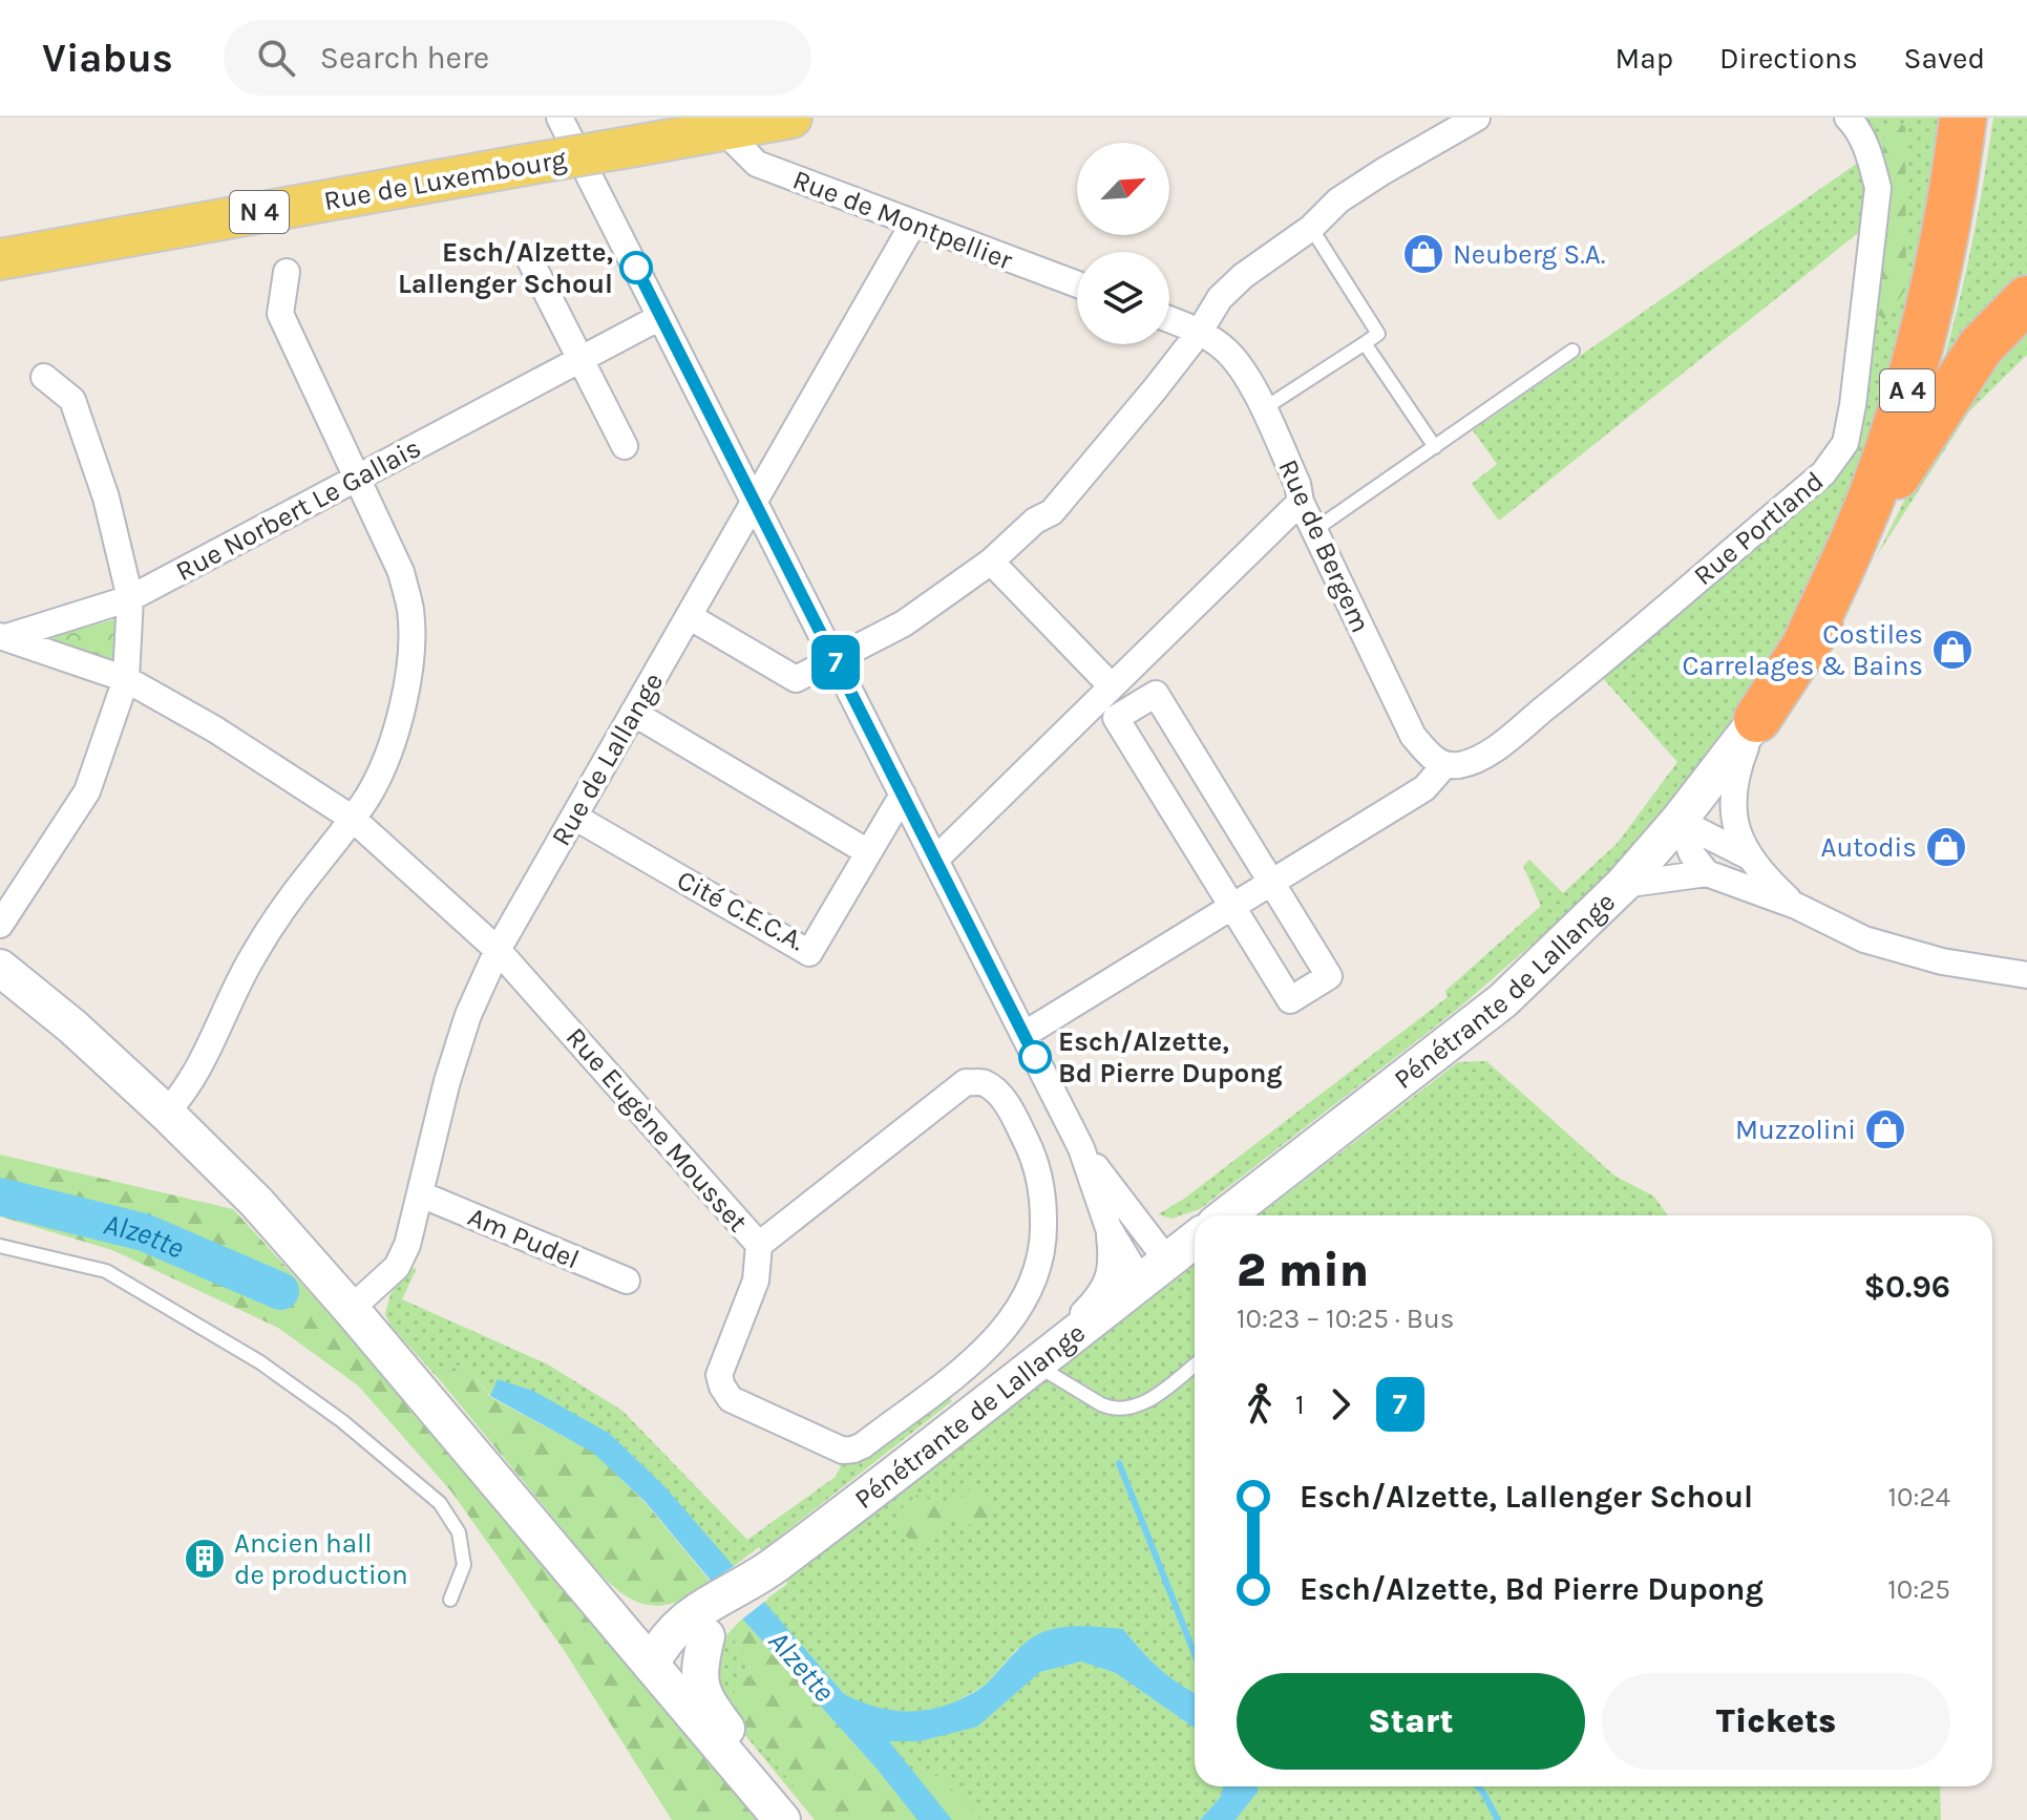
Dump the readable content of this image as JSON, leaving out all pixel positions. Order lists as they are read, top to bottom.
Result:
{
  "streets": {
    "highway": ["A 4"],
    "main road": ["Rue de Luxembourg", "N 4", "Pénétrante de Lallange"],
    "street": [
      "Rue de Montpellier",
      "Rue Norbert Le Gallais",
      "Rue Portland",
      "Rue de Bergem",
      "Rue de Lallange",
      "Cité C.E.C.A.",
      "Rue Eugène Mousset",
      "Am Pudel"
    ]
  },
  "crossings": [
    ["Rue de Luxembourg", "Rue de Montpellier"],
    ["Rue de Montpellier", "Rue de Lallange"],
    ["Rue Norbert Le Gallais", "Rue Eugène Mousset"],
    ["Rue Portland", "Rue de Bergem"],
    ["Rue de Lallange", "Cité C.E.C.A."],
    ["Rue de Lallange", "Rue Eugène Mousset"],
    ["Rue de Lallange", "Am Pudel"]
  ],
  "water": ["Alzette"],
  "places": {
    "shop": [
      "Neuberg S.A.",
      "Costiles Carrelages & Bains",
      "Autodis",
      "Muzzolini"
    ],
    "other": ["Esch/Alzette, Lallenger Schoul", "Esch/Alzette, Bd Pierre Dupong"],
    "building": ["Ancien hall de production"]
  },
  "lines": ["bus line 7"],
  "north": "top right",
  "page": {
    "header": "Viabus",
    "search": "Search here",
    "nav": ["Map", "Directions", "Saved"],
    "on_map": "7",
    "heading": ["2 min", "10:23 – 10:25 · Bus", "$0.96"],
    "legs": ["1", "7"],
    "list": [
      {
        "name": "Esch/Alzette, Lallenger Schoul",
        "value": "10:24"
      },
      {
        "name": "Esch/Alzette, Bd Pierre Dupong",
        "value": "10:25"
      }
    ],
    "buttons": ["Start", "Tickets"]
  }
}
